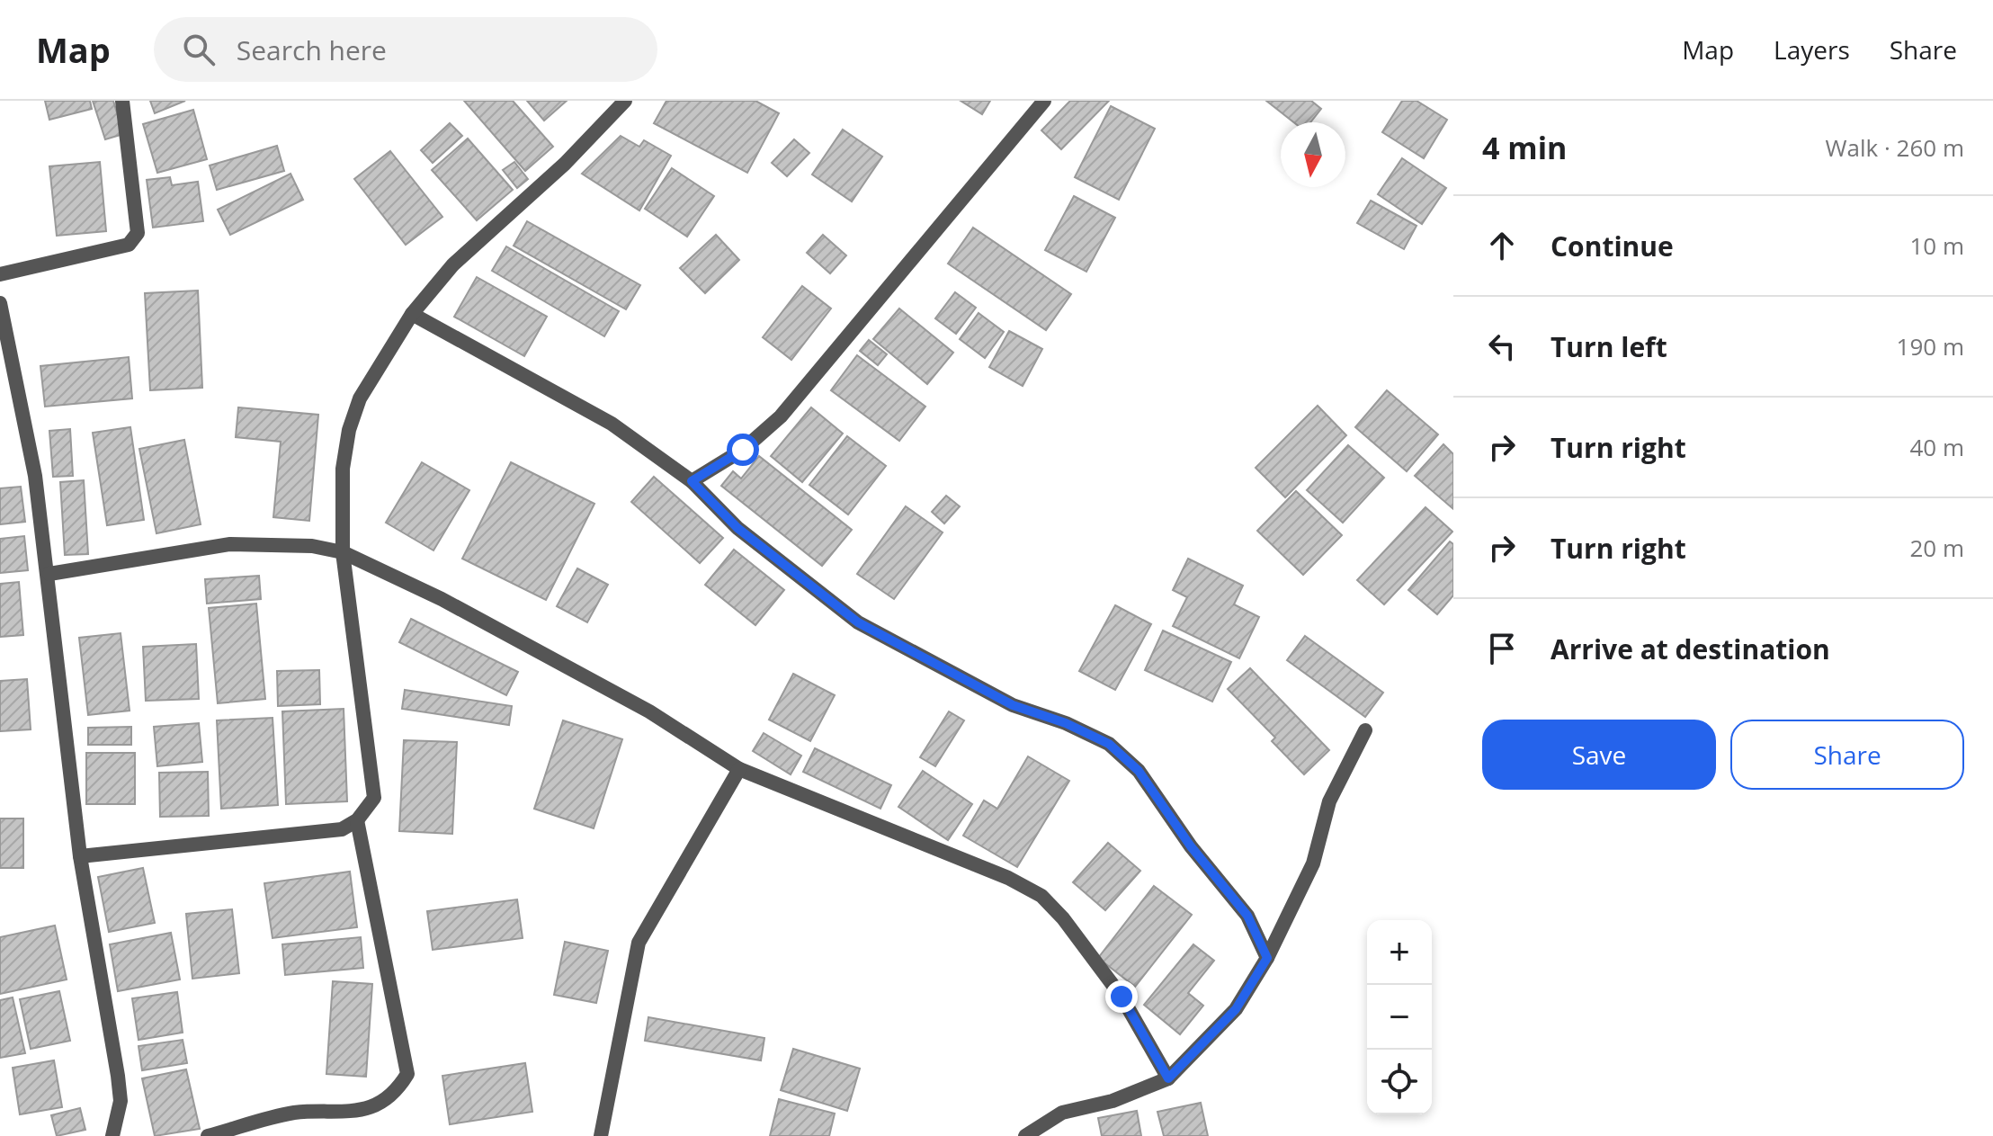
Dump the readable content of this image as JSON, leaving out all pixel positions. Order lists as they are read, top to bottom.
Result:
{
  "north": "bottom",
  "page": {
    "header": "Map",
    "search": "Search here",
    "nav": ["Map", "Layers", "Share"],
    "heading": ["4 min", "Walk · 260 m"],
    "list": [
      ["Continue", "10 m"],
      ["Turn left", "190 m"],
      ["Turn right", "40 m"],
      ["Turn right", "20 m"],
      "Arrive at destination"
    ],
    "buttons": ["Save", "Share"],
    "map_buttons": ["+", "−"]
  }
}
